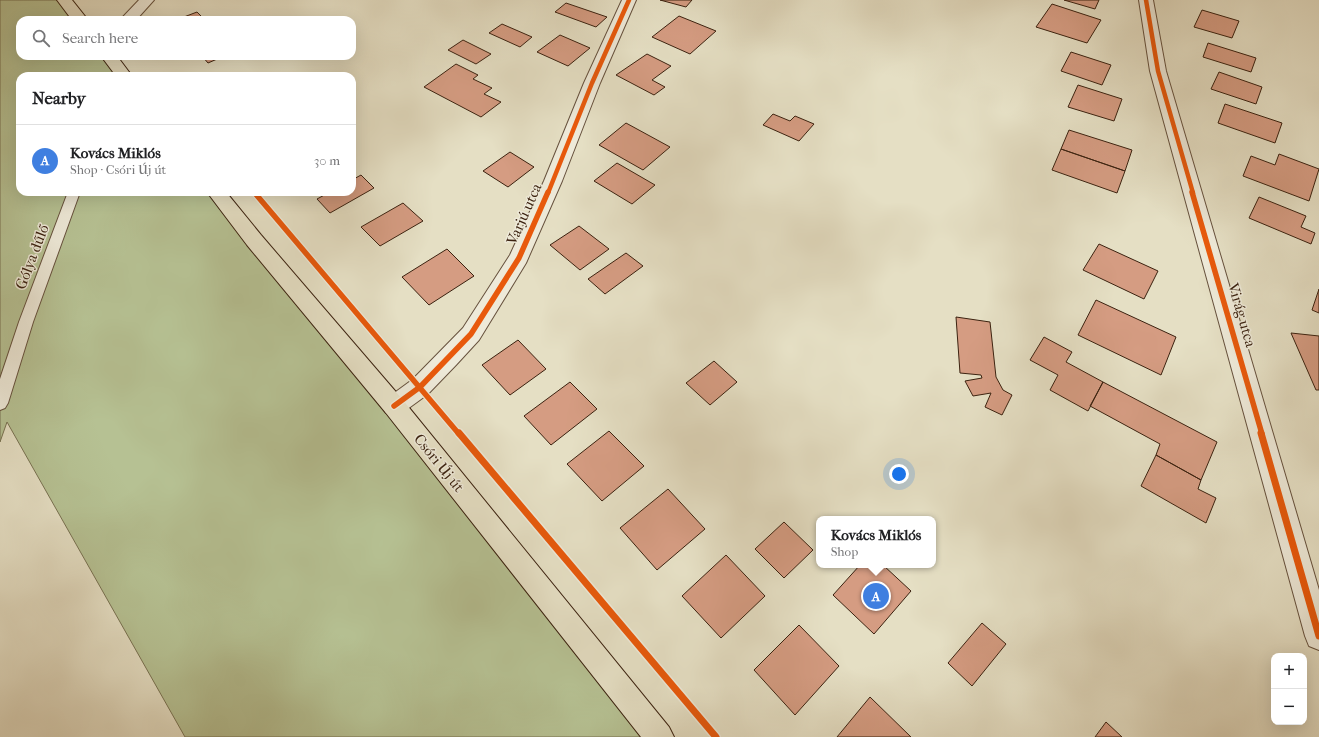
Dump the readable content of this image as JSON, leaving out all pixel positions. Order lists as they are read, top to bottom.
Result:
{
  "streets": {
    "main road": ["Csóri Új út"],
    "street": ["Varjú utca", "Virág utca"],
    "lane": ["Gólya dűlő"]
  },
  "crossings": [
    ["Varjú utca", "Csóri Új út"]
  ],
  "page": {
    "search": "Search here",
    "heading": "Nearby",
    "list": [
      {
        "mark": "A",
        "name": "Kovács Miklós",
        "note": "Shop · Csóri Új út",
        "value": "30 m"
      }
    ],
    "popup": ["Kovács Miklós", "Shop"],
    "pins": "A",
    "map_buttons": ["+", "−"]
  }
}
